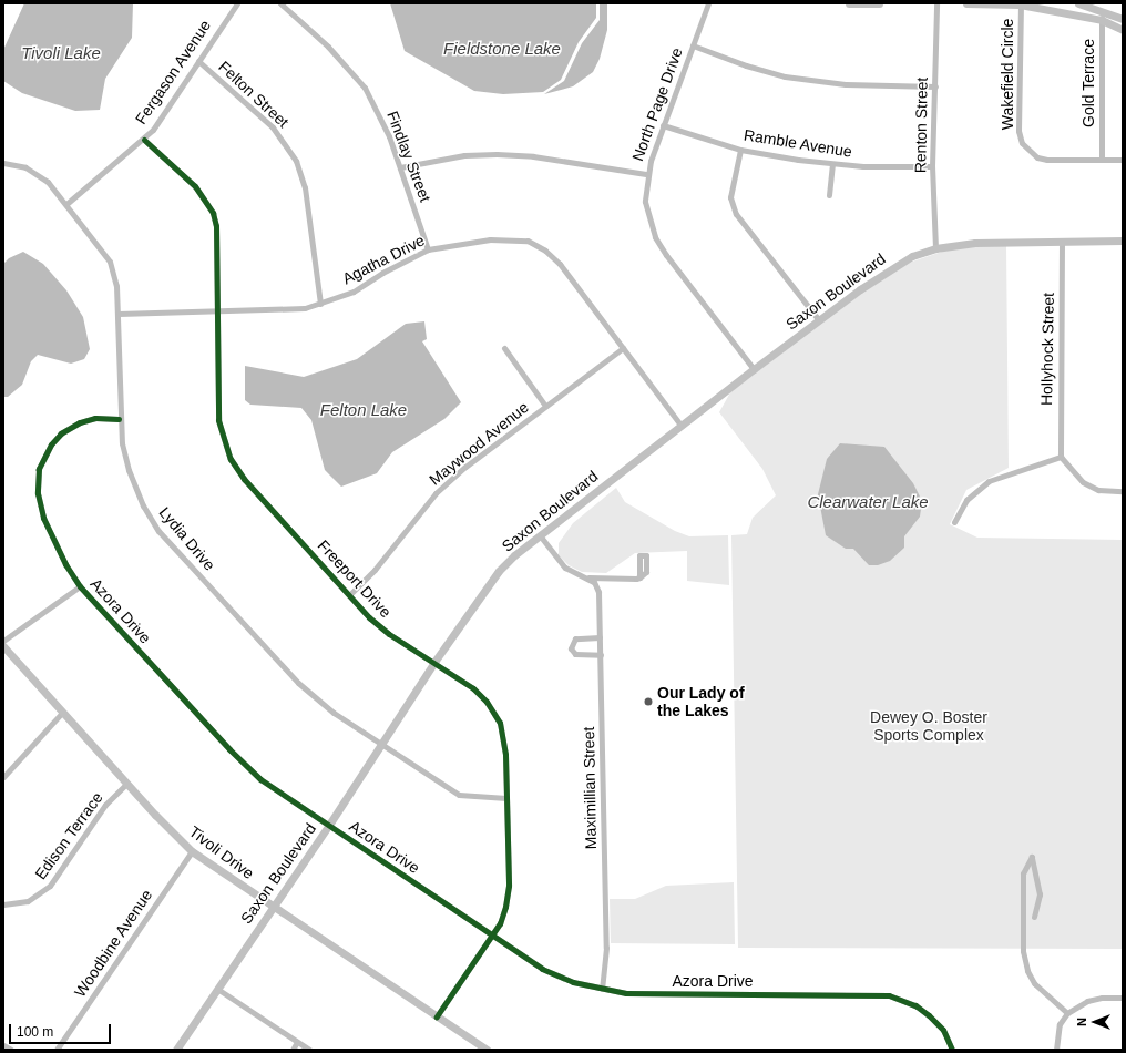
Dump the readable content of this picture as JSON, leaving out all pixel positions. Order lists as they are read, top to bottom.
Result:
{
  "streets": {
    "main road": ["Saxon Boulevard", "Tivoli Drive"],
    "street": [
      "Fergason Avenue",
      "Wakefield Circle",
      "Gold Terrace",
      "Felton Street",
      "North Page Drive",
      "Renton Street",
      "Ramble Avenue",
      "Findlay Street",
      "Agatha Drive",
      "Hollyhock Street",
      "Maywood Avenue",
      "Lydia Drive",
      "Freeport Drive",
      "Azora Drive",
      "Maximillian Street",
      "Edison Terrace",
      "Woodbine Avenue"
    ]
  },
  "crossings": [
    ["Fergason Avenue", "Felton Street"],
    ["Fergason Avenue", "Lydia Drive"],
    ["Fergason Avenue", "Freeport Drive"],
    ["Wakefield Circle", "Gold Terrace"],
    ["Felton Street", "Agatha Drive"],
    ["North Page Drive", "Ramble Avenue"],
    ["North Page Drive", "Saxon Boulevard"],
    ["Renton Street", "Ramble Avenue"],
    ["Renton Street", "Saxon Boulevard"],
    ["Findlay Street", "Agatha Drive"],
    ["Agatha Drive", "Saxon Boulevard"],
    ["Agatha Drive", "Maywood Avenue"],
    ["Agatha Drive", "Lydia Drive"],
    ["Agatha Drive", "Freeport Drive"],
    ["Saxon Boulevard", "Hollyhock Street"],
    ["Saxon Boulevard", "Lydia Drive"],
    ["Saxon Boulevard", "Freeport Drive"],
    ["Saxon Boulevard", "Azora Drive"],
    ["Saxon Boulevard", "Tivoli Drive"],
    ["Maywood Avenue", "Freeport Drive"],
    ["Lydia Drive", "Freeport Drive"],
    ["Lydia Drive", "Azora Drive"],
    ["Freeport Drive", "Azora Drive"],
    ["Freeport Drive", "Tivoli Drive"],
    ["Azora Drive", "Maximillian Street"],
    ["Edison Terrace", "Tivoli Drive"],
    ["Tivoli Drive", "Woodbine Avenue"]
  ],
  "water": [
    "Fieldstone Lake",
    "Tivoli Lake",
    "Felton Lake",
    "Clearwater Lake"
  ],
  "parks": ["Dewey O. Boster Sports Complex"],
  "places": ["Our Lady of the Lakes"],
  "scale_bar": "100 m",
  "north": "left"
}
